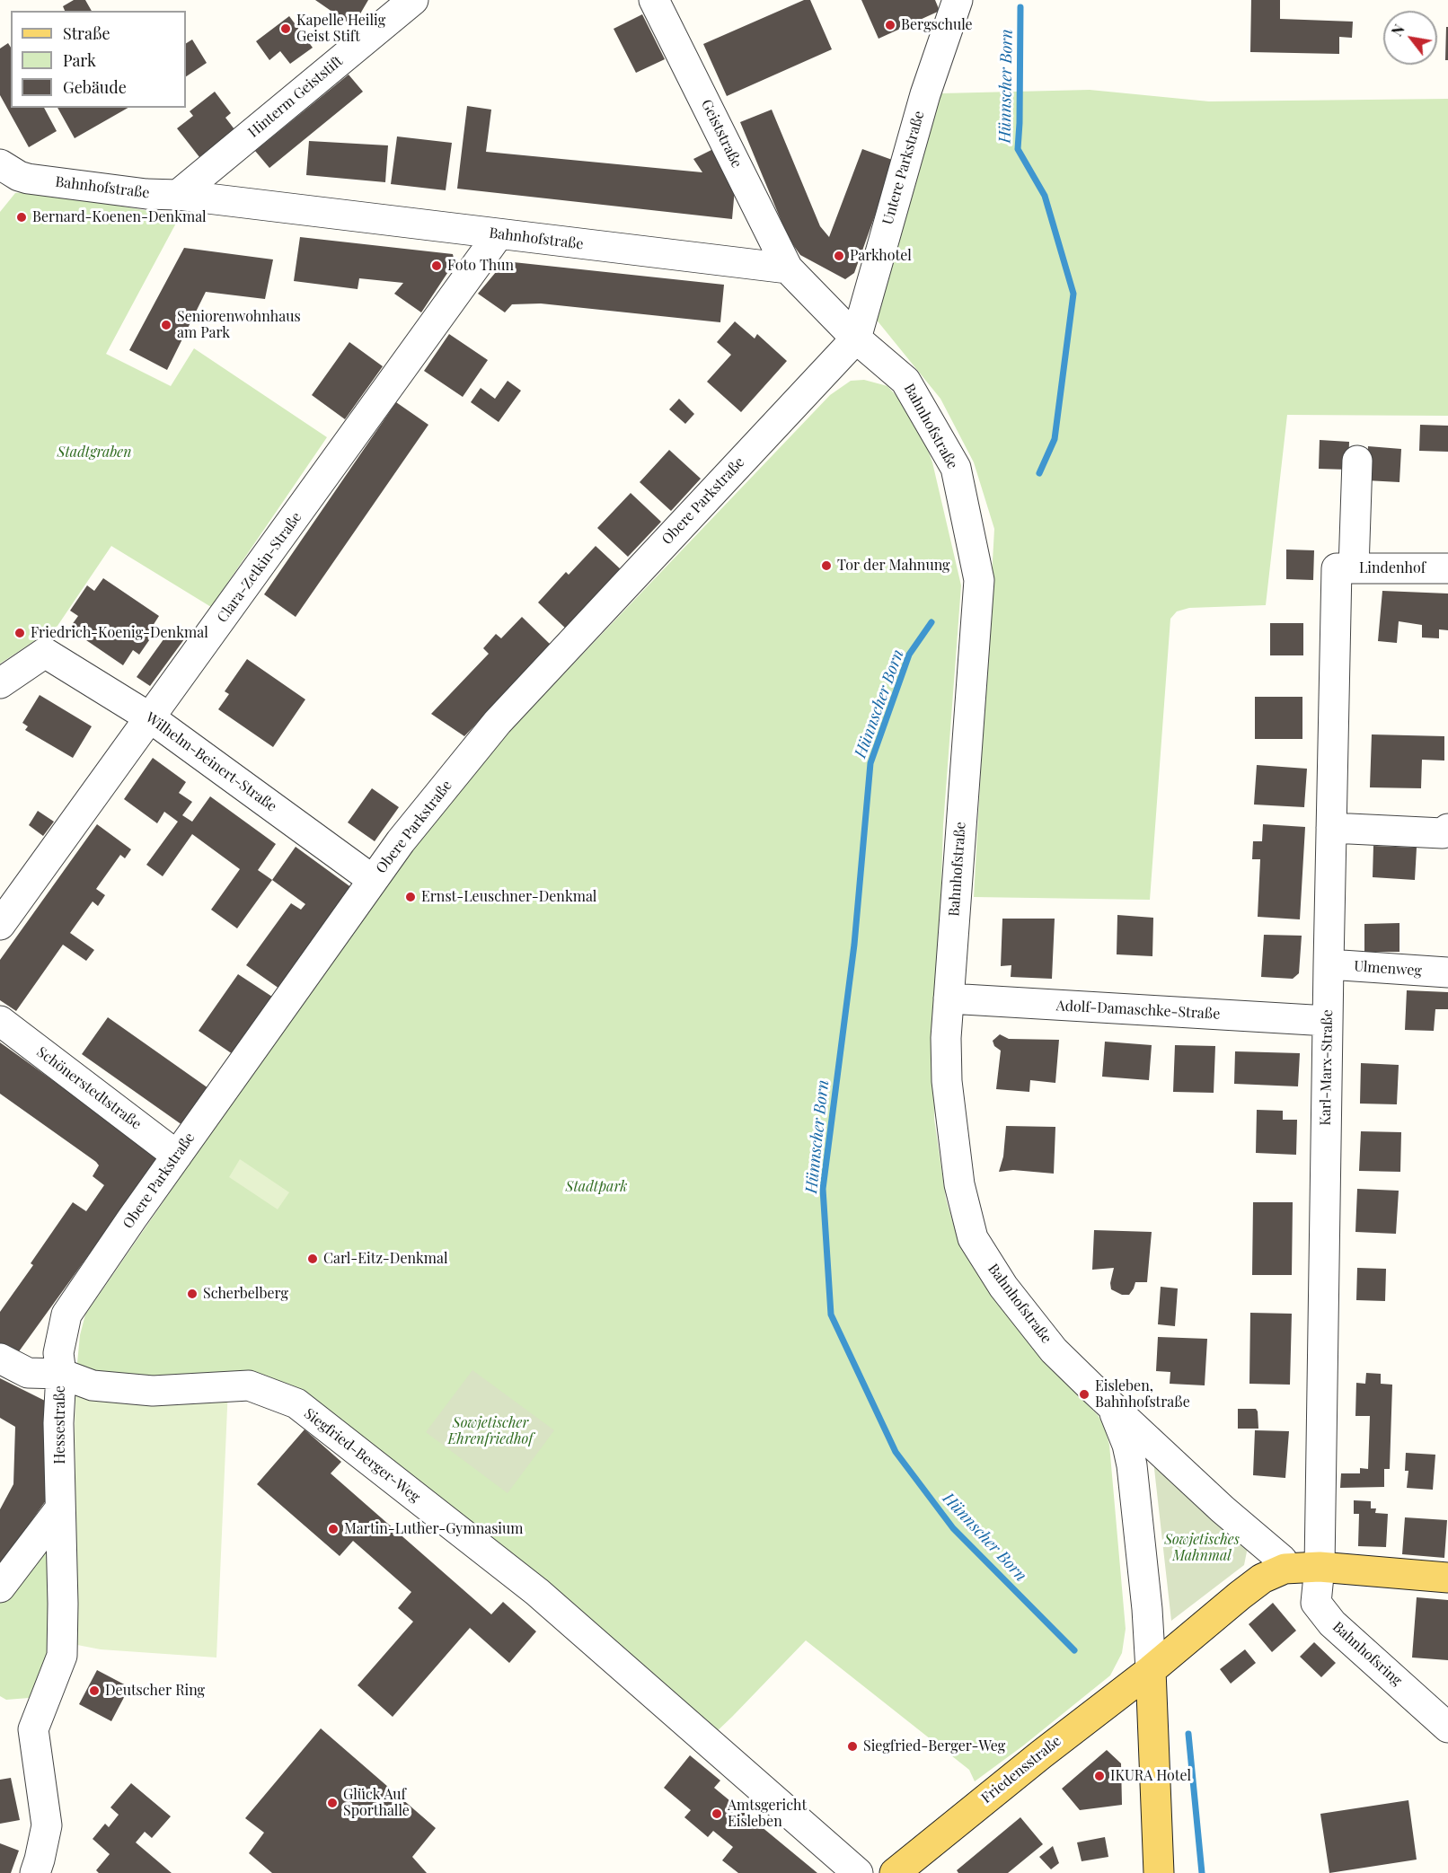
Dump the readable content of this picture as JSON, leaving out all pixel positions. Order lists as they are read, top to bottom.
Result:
{
  "streets": {
    "main road": ["Friedensstraße"],
    "street": [
      "Hinterm Geiststift",
      "Geiststraße",
      "Untere Parkstraße",
      "Bahnhofstraße",
      "Obere Parkstraße",
      "Clara-Zetkin-Straße",
      "Lindenhof",
      "Wilhelm-Beinert-Straße",
      "Ulmenweg",
      "Adolf-Damaschke-Straße",
      "Karl-Marx-Straße",
      "Schönerstedtstraße",
      "Hessestraße",
      "Siegfried-Berger-Weg",
      "Bahnhofsring"
    ]
  },
  "crossings": [
    ["Hinterm Geiststift", "Bahnhofstraße"],
    ["Geiststraße", "Bahnhofstraße"],
    ["Untere Parkstraße", "Bahnhofstraße"],
    ["Untere Parkstraße", "Obere Parkstraße"],
    ["Bahnhofstraße", "Obere Parkstraße"],
    ["Bahnhofstraße", "Clara-Zetkin-Straße"],
    ["Bahnhofstraße", "Adolf-Damaschke-Straße"],
    ["Bahnhofstraße", "Friedensstraße"],
    ["Obere Parkstraße", "Wilhelm-Beinert-Straße"],
    ["Obere Parkstraße", "Schönerstedtstraße"],
    ["Obere Parkstraße", "Hessestraße"],
    ["Obere Parkstraße", "Siegfried-Berger-Weg"],
    ["Clara-Zetkin-Straße", "Wilhelm-Beinert-Straße"],
    ["Lindenhof", "Karl-Marx-Straße"],
    ["Ulmenweg", "Karl-Marx-Straße"],
    ["Adolf-Damaschke-Straße", "Karl-Marx-Straße"],
    ["Karl-Marx-Straße", "Bahnhofsring"],
    ["Hessestraße", "Siegfried-Berger-Weg"]
  ],
  "water": ["Hünnscher Born"],
  "parks": [
    "Stadtgraben",
    "Stadtpark",
    "Sowjetischer Ehrenfriedhof",
    "Sowjetisches Mahnmal"
  ],
  "places": [
    "Bergschule",
    "Kapelle Heilig Geist Stift",
    "Bernard-Koenen-Denkmal",
    "Parkhotel",
    "Foto Thun",
    "Seniorenwohnhaus am Park",
    "Tor der Mahnung",
    "Friedrich-Koenig-Denkmal",
    "Ernst-Leuschner-Denkmal",
    "Carl-Eitz-Denkmal",
    "Scherbelberg",
    "Eisleben, Bahnhofstraße",
    "Martin-Luther-Gymnasium",
    "Deutscher Ring",
    "Siegfried-Berger-Weg",
    "IKURA Hotel",
    "Glück Auf Sporthalle",
    "Amtsgericht Eisleben"
  ],
  "legend": ["Straße", "Park", "Gebäude"],
  "north": "top left"
}
